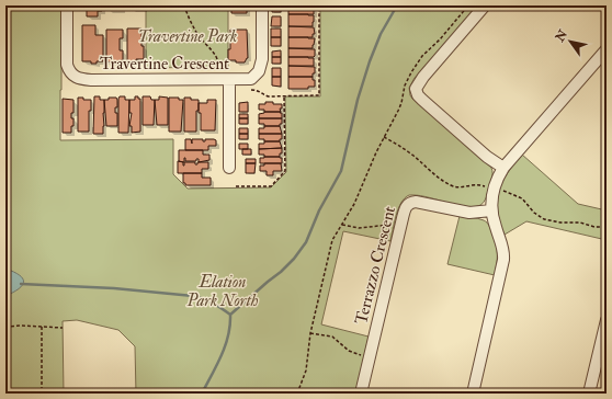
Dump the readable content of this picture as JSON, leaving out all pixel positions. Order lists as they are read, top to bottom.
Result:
{
  "streets": {
    "street": ["Travertine Crescent", "Terrazzo Crescent"]
  },
  "parks": ["Travertine Park", "Elation Park North"],
  "north": "top left"
}
